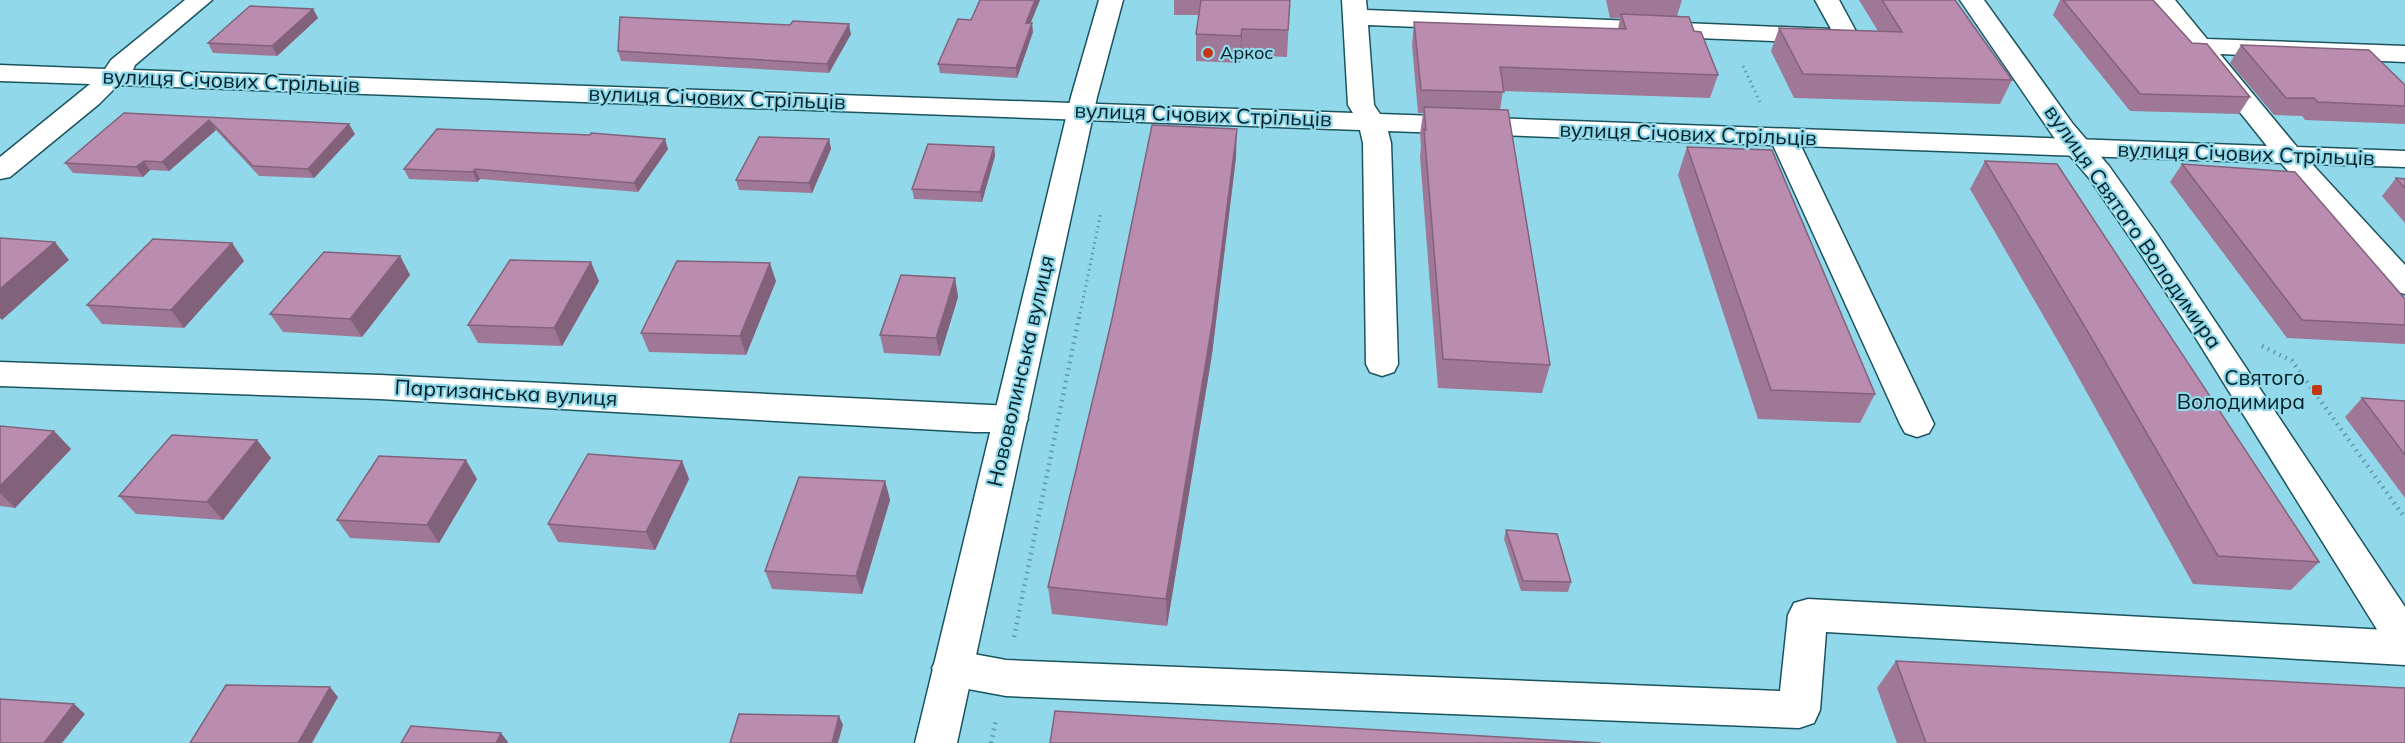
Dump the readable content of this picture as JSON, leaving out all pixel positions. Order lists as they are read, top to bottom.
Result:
{
  "streets": {
    "street": [
      "вулиця Січових Стрільців",
      "вулиця Святого Володимира",
      "Нововолинська вулиця",
      "Партизанська вулиця"
    ]
  },
  "crossings": [
    ["вулиця Січових Стрільців", "вулиця Святого Володимира"],
    ["вулиця Січових Стрільців", "Нововолинська вулиця"],
    ["Нововолинська вулиця", "Партизанська вулиця"]
  ],
  "places": {
    "other": ["Аркос"],
    "transit": ["Святого Володимира"]
  }
}
